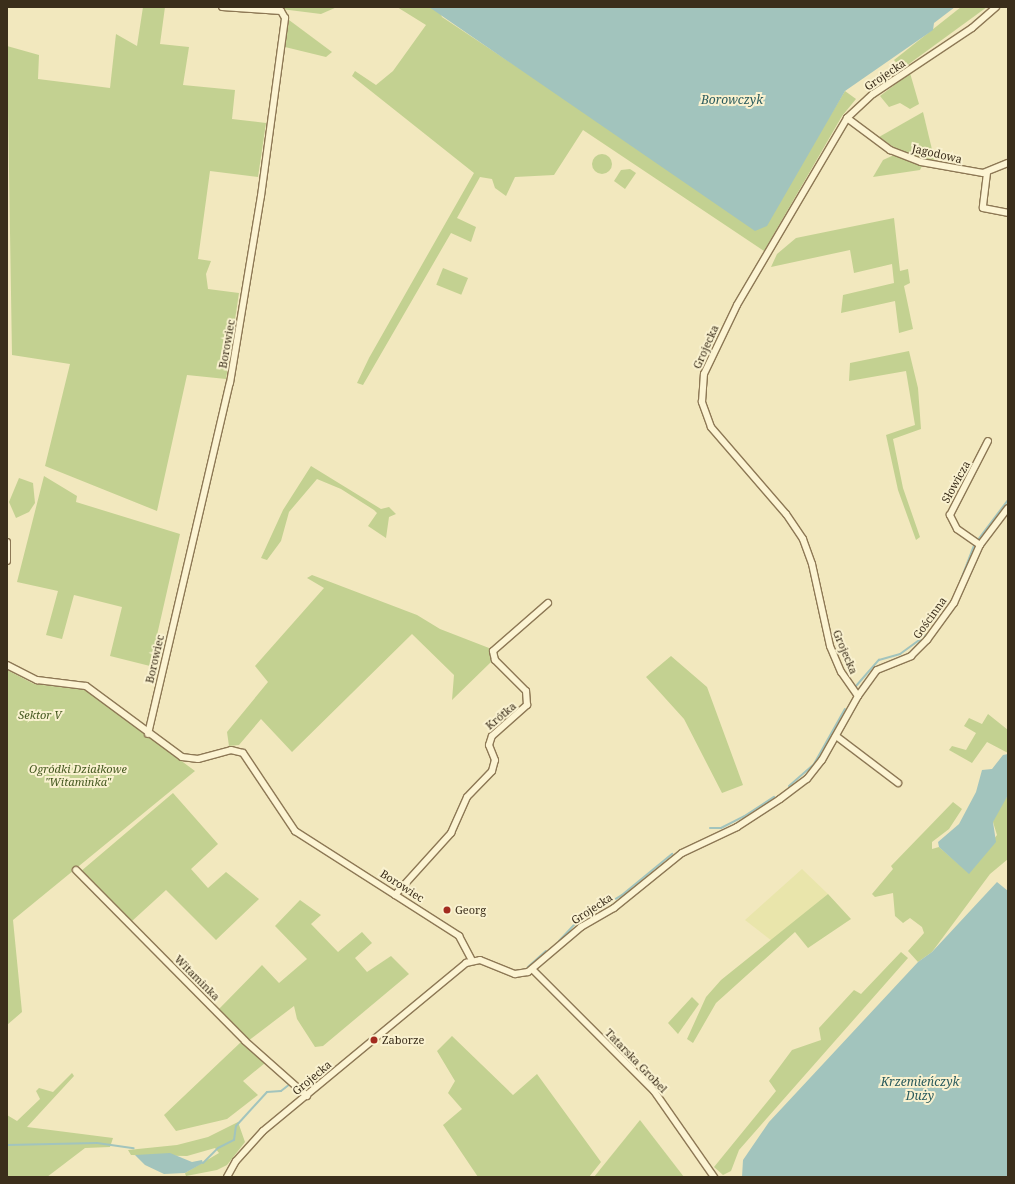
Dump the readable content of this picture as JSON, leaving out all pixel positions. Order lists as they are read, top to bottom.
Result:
{
  "streets": {
    "street": [
      "Grojecka",
      "Jagodowa",
      "Borowiec",
      "Słowicza",
      "Gościnna",
      "Krótka",
      "Witaminka",
      "Tatarska Grobel"
    ]
  },
  "crossings": [
    ["Grojecka", "Jagodowa"],
    ["Grojecka", "Borowiec"],
    ["Grojecka", "Gościnna"],
    ["Grojecka", "Witaminka"],
    ["Grojecka", "Tatarska Grobel"],
    ["Borowiec", "Krótka"],
    ["Słowicza", "Gościnna"]
  ],
  "water": ["Borowczyk", "Krzemieńczyk Duży"],
  "parks": ["Sektor V", "Ogródki Działkowe \"Witaminka\""],
  "places": ["Georg", "Zaborze"]
}
